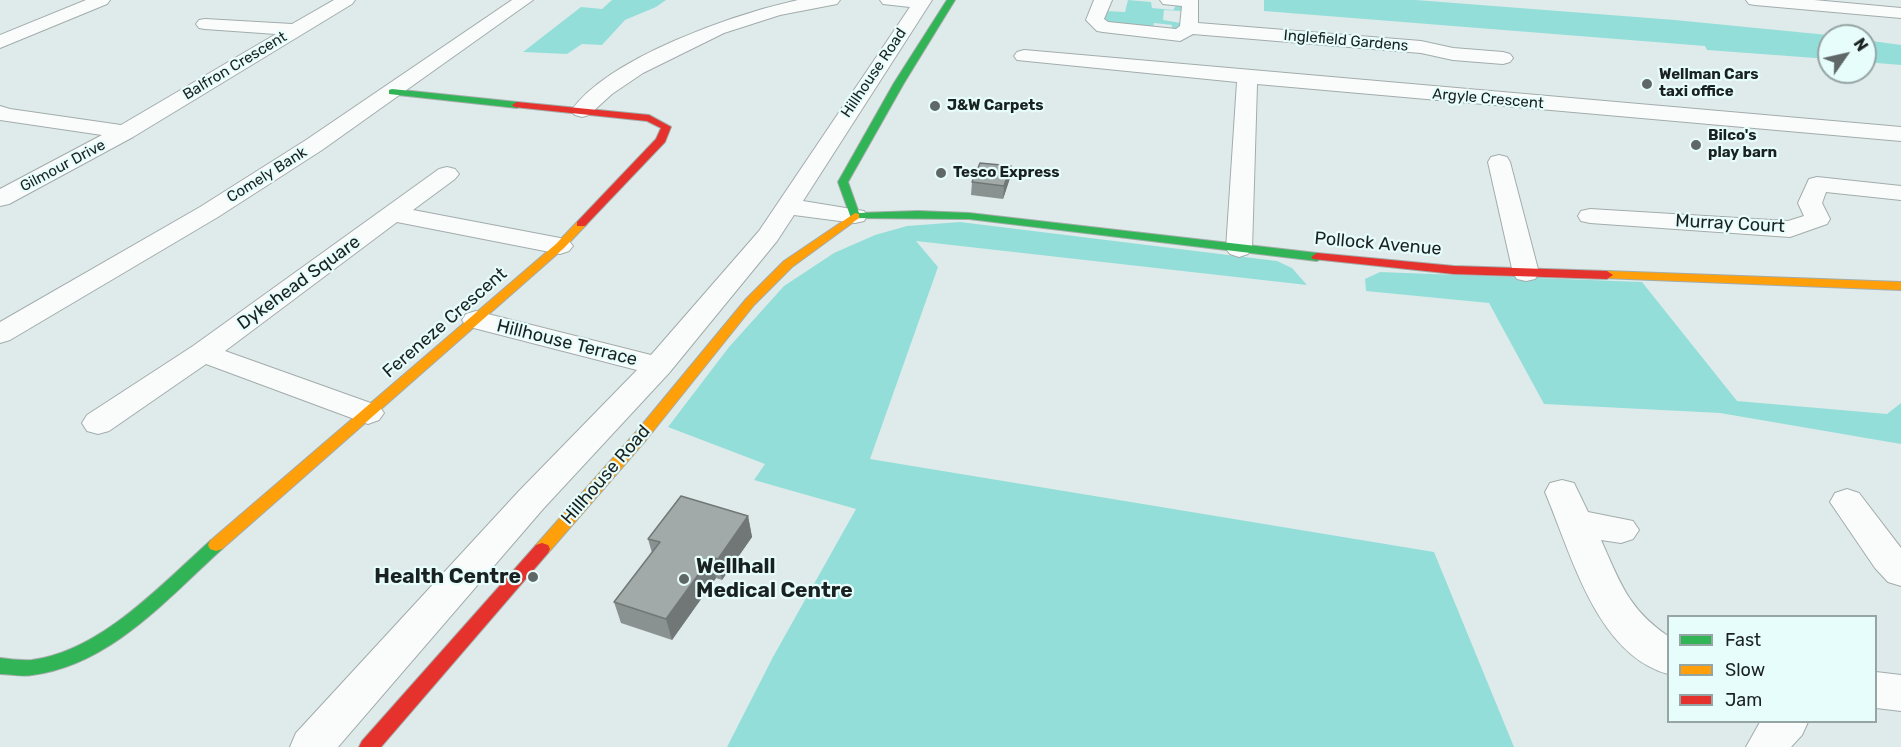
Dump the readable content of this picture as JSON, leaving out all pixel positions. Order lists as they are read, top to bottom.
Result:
{
  "streets": {
    "street": [
      "Inglefield Gardens",
      "Balfron Crescent",
      "Hillhouse Road",
      "Argyle Crescent",
      "Gilmour Drive",
      "Comely Bank",
      "Murray Court",
      "Pollock Avenue",
      "Dykehead Square",
      "Fereneze Crescent",
      "Hillhouse Terrace"
    ]
  },
  "crossings": [
    ["Balfron Crescent", "Gilmour Drive"],
    ["Hillhouse Road", "Pollock Avenue"],
    ["Hillhouse Road", "Hillhouse Terrace"],
    ["Comely Bank", "Fereneze Crescent"],
    ["Fereneze Crescent", "Hillhouse Terrace"]
  ],
  "places": [
    "Wellman Cars taxi office",
    "J&W Carpets",
    "Bilco's play barn",
    "Tesco Express",
    "Health Centre",
    "Wellhall Medical Centre"
  ],
  "legend": ["Fast", "Slow", "Jam"],
  "north": "top right"
}
